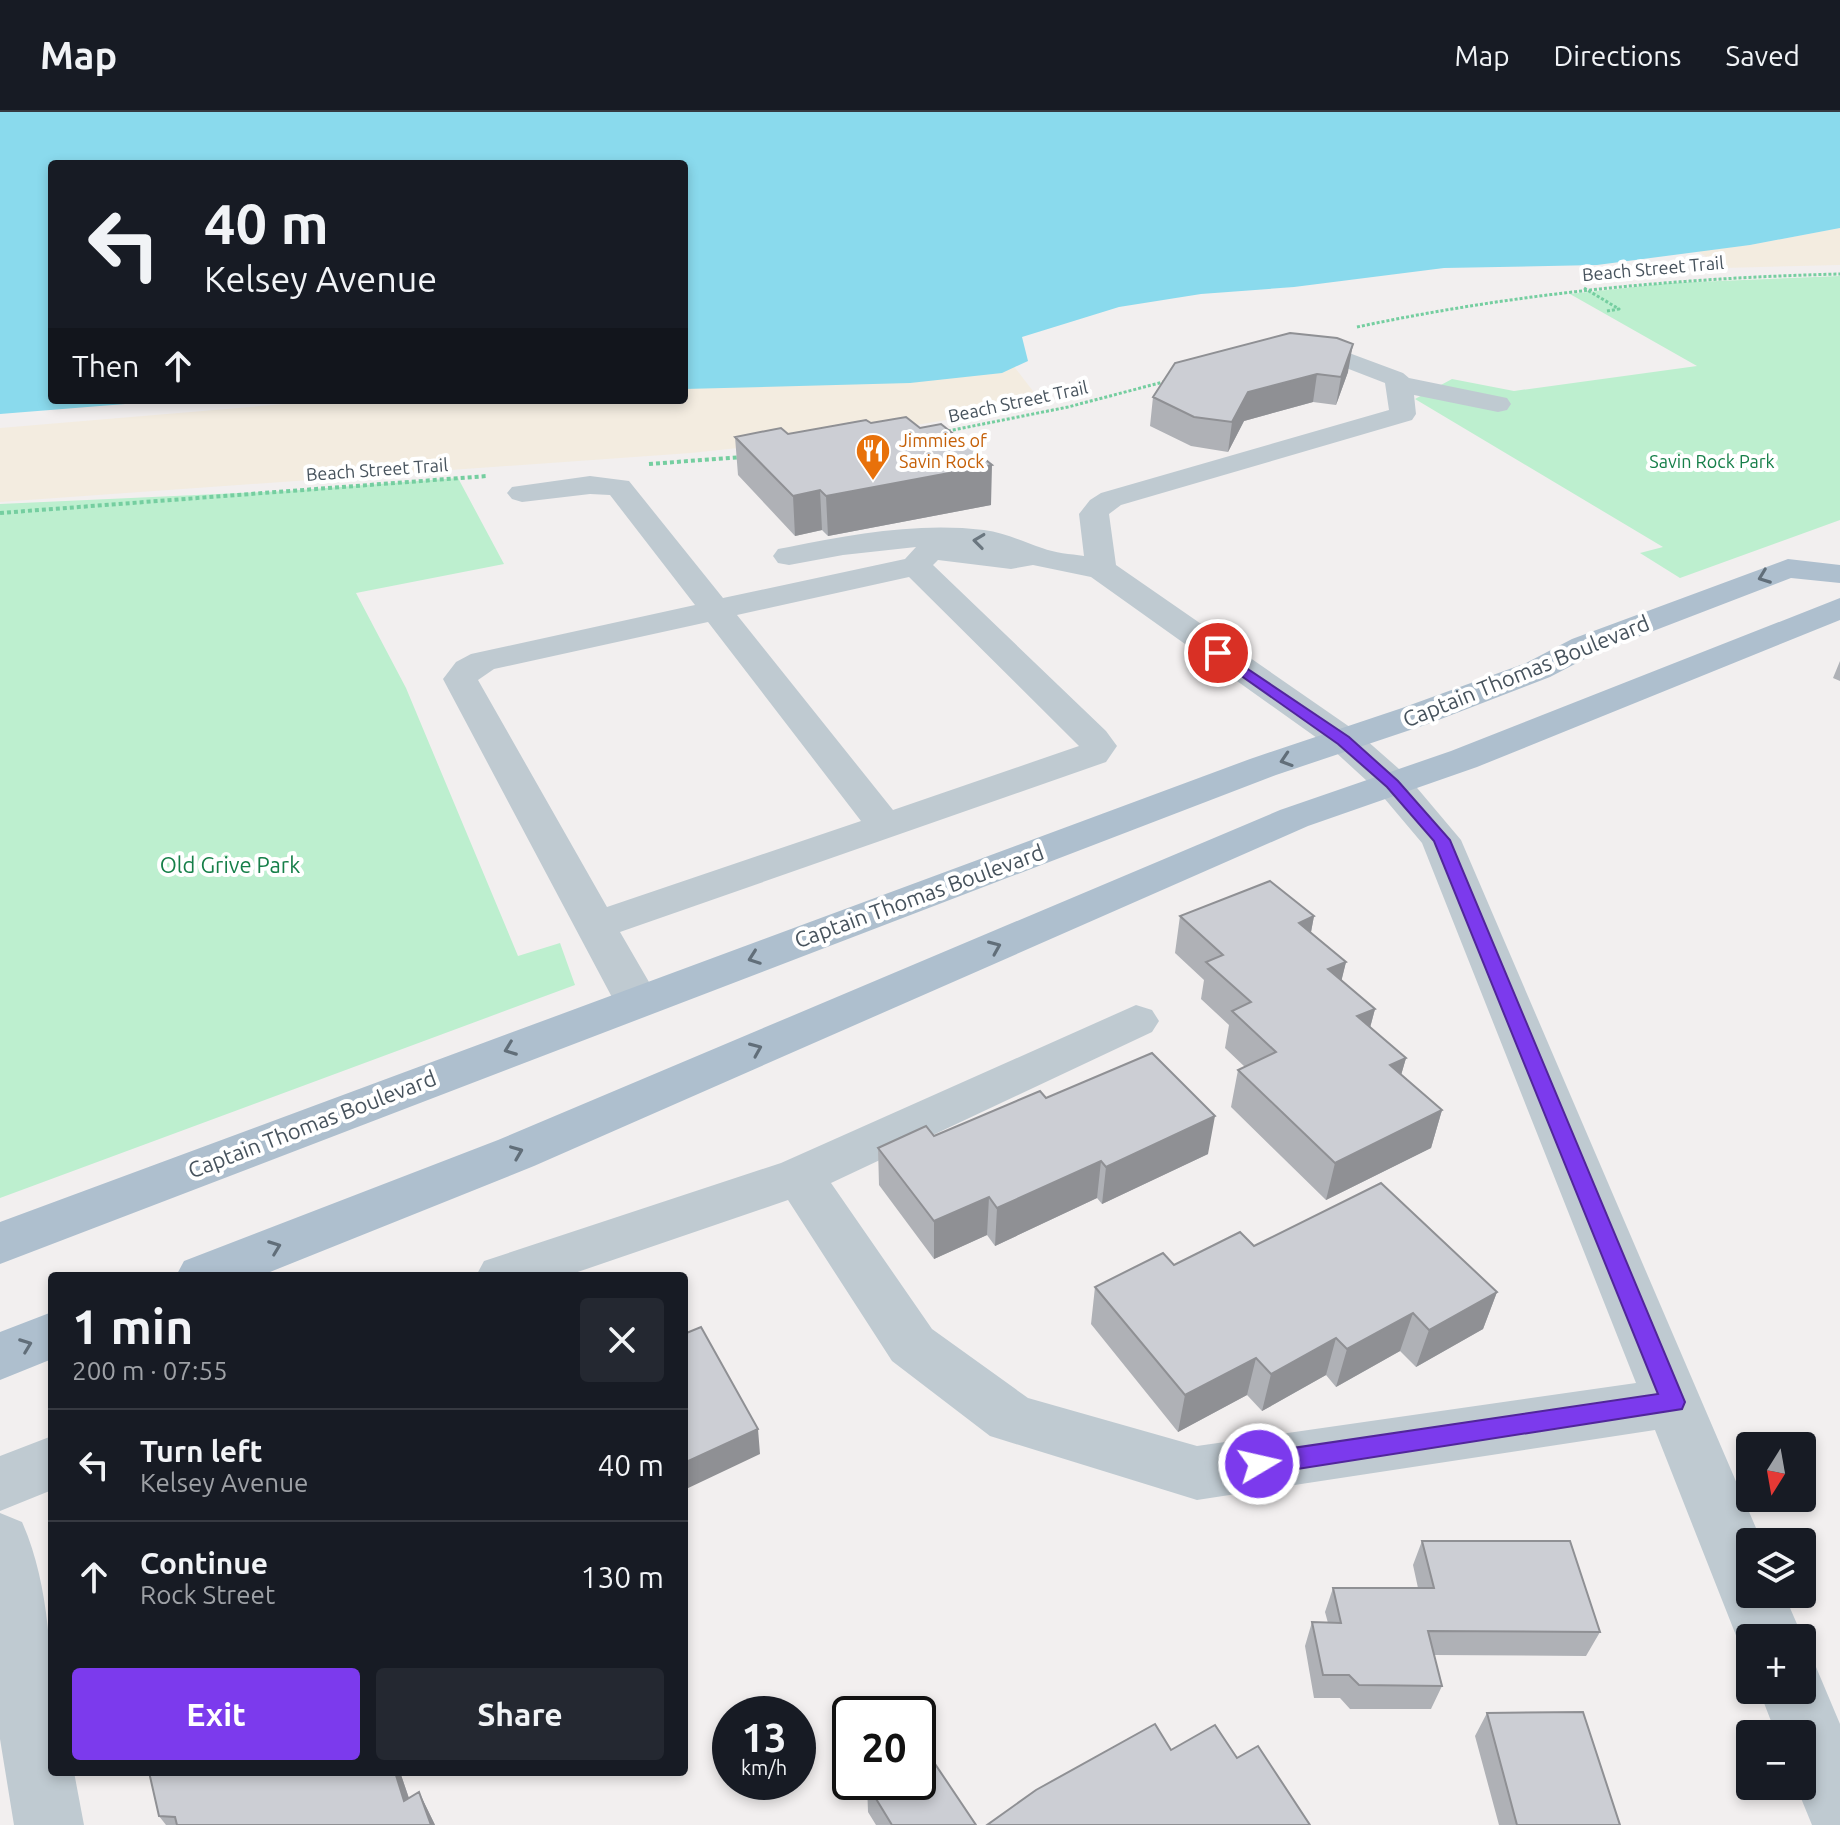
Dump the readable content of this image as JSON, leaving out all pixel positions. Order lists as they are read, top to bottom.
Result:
{
  "streets": {
    "main road": ["Captain Thomas Boulevard"],
    "path": ["Beach Street Trail"]
  },
  "parks": ["Savin Rock Park", "Old Grive Park"],
  "places": {
    "restaurant": ["Jimmies of Savin Rock"]
  },
  "north": "bottom",
  "page": {
    "header": "Map",
    "nav": ["Map", "Directions", "Saved"],
    "turn": ["40 m", "Kelsey Avenue"],
    "then": "Then",
    "heading": ["1 min", "200 m · 07:55"],
    "list": [
      {
        "name": "Turn left",
        "note": "Kelsey Avenue",
        "value": "40 m"
      },
      {
        "name": "Continue",
        "note": "Rock Street",
        "value": "130 m"
      }
    ],
    "map_buttons": ["+", "−"],
    "buttons": ["Exit", "Share"],
    "speed": "13 km/h",
    "limit": "20"
  }
}
